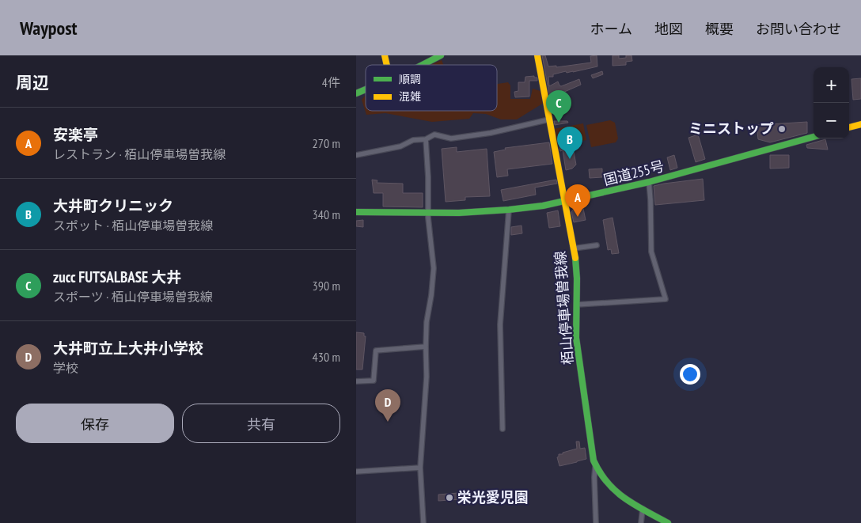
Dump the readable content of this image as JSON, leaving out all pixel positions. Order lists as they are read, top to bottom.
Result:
{
  "streets": {
    "main road": ["国道255号", "栢山停車場曽我線"]
  },
  "crossings": [
    ["国道255号", "栢山停車場曽我線"]
  ],
  "places": ["ミニストップ", "栄光愛児園"],
  "legend": ["順調", "混雑"],
  "page": {
    "header": "Waypost",
    "nav": [
      "ホーム",
      "地図",
      "概要",
      "お問い合わせ"
    ],
    "heading": ["周辺", "4件"],
    "map_buttons": ["+", "−"],
    "pins": [
      "C",
      "B",
      "A",
      "D"
    ],
    "list": [
      {
        "mark": "A",
        "name": "安楽亭",
        "note": "レストラン · 栢山停車場曽我線",
        "value": "270 m"
      },
      {
        "mark": "B",
        "name": "大井町クリニック",
        "note": "スポット · 栢山停車場曽我線",
        "value": "340 m"
      },
      {
        "mark": "C",
        "name": "zucc FUTSALBASE 大井",
        "note": "スポーツ · 栢山停車場曽我線",
        "value": "390 m"
      },
      {
        "mark": "D",
        "name": "大井町立上大井小学校",
        "note": "学校",
        "value": "430 m"
      }
    ],
    "buttons": ["保存", "共有"]
  }
}
